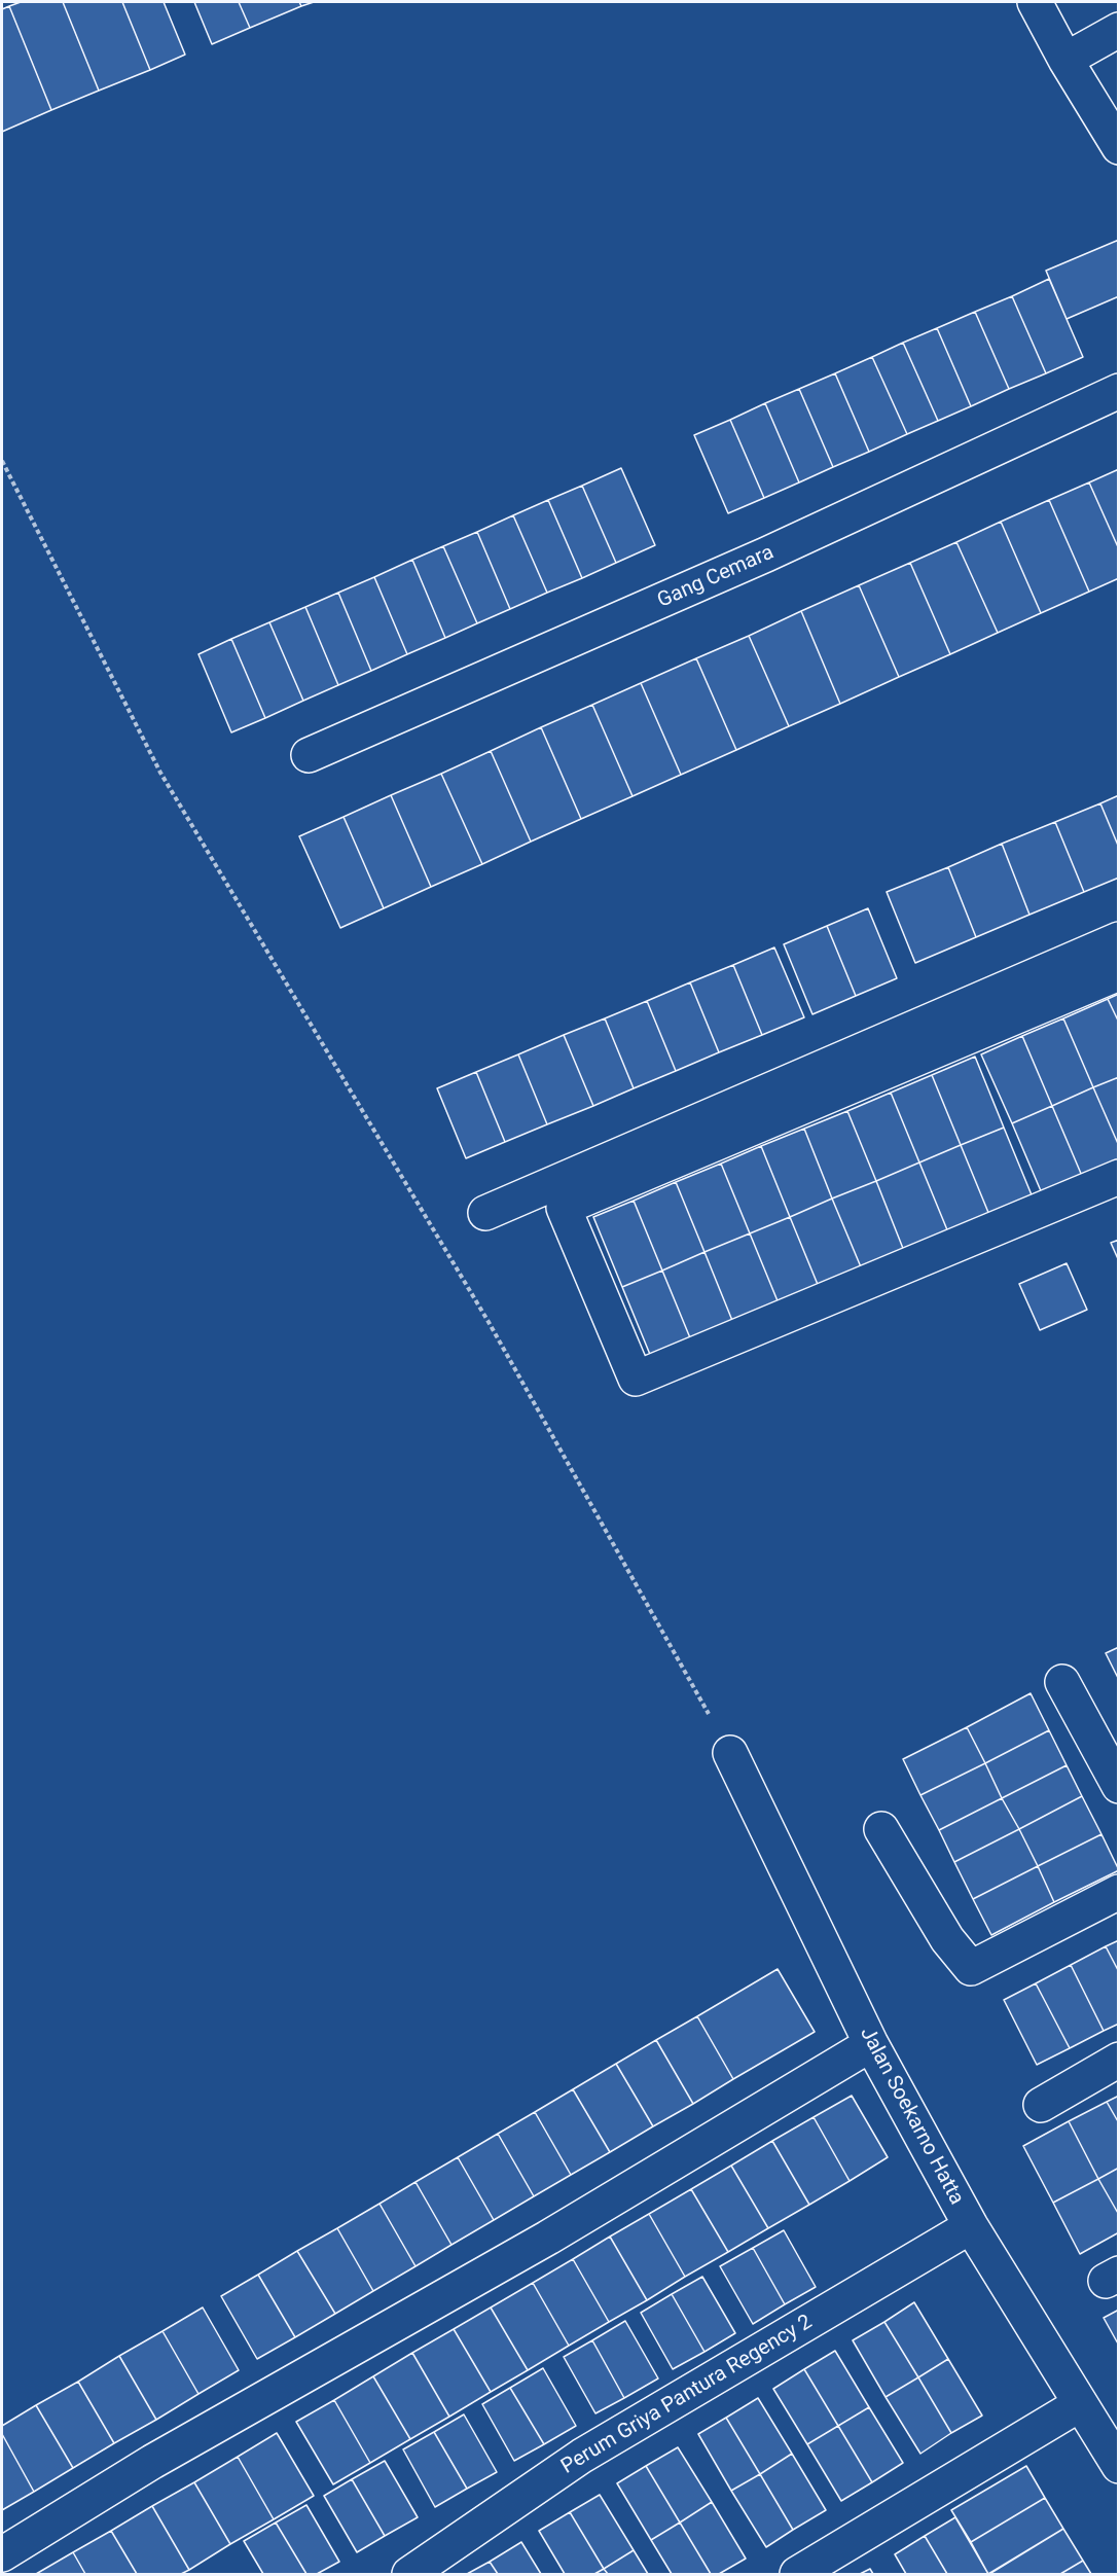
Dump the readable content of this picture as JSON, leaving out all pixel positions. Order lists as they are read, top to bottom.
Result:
{
  "streets": {
    "street": ["Gang Cemara", "Jalan Soekarno Hatta", "Perum Griya Pantura Regency 2"]
  },
  "crossings": [
    ["Jalan Soekarno Hatta", "Perum Griya Pantura Regency 2"]
  ]
}
